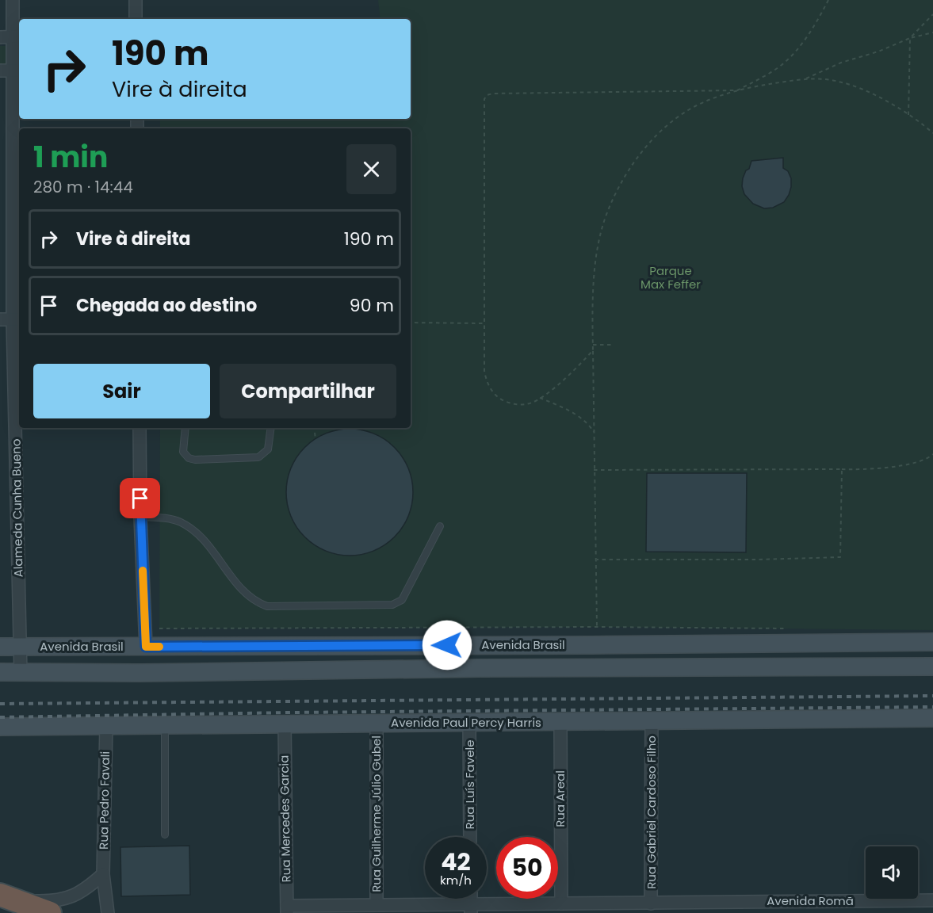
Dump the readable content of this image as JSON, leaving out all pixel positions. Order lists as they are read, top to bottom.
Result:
{
  "streets": {
    "main road": ["Avenida Brasil", "Avenida Paul Percy Harris"],
    "street": [
      "Alameda Cunha Bueno",
      "Rua Luís Favele",
      "Rua Areal",
      "Rua Pedro Favali",
      "Rua Gabriel Cardoso Filho",
      "Rua Guilherme Júlio Gubel",
      "Rua Mercedes Garcia",
      "Avenida Romã"
    ]
  },
  "crossings": [
    ["Alameda Cunha Bueno", "Avenida Brasil"],
    ["Avenida Paul Percy Harris", "Rua Luís Favele"],
    ["Avenida Paul Percy Harris", "Rua Areal"],
    ["Avenida Paul Percy Harris", "Rua Pedro Favali"],
    ["Avenida Paul Percy Harris", "Rua Gabriel Cardoso Filho"],
    ["Avenida Paul Percy Harris", "Rua Guilherme Júlio Gubel"],
    ["Avenida Paul Percy Harris", "Rua Mercedes Garcia"],
    ["Rua Areal", "Avenida Romã"],
    ["Rua Gabriel Cardoso Filho", "Avenida Romã"],
    ["Rua Guilherme Júlio Gubel", "Avenida Romã"],
    ["Rua Mercedes Garcia", "Avenida Romã"]
  ],
  "parks": ["Parque Max Feffer"],
  "page": {
    "turn": ["190 m", "Vire à direita"],
    "heading": ["1 min", "280 m · 14:44"],
    "list": [
      {
        "name": "Vire à direita",
        "value": "190 m"
      },
      {
        "name": "Chegada ao destino",
        "value": "90 m"
      }
    ],
    "buttons": ["Sair", "Compartilhar"],
    "speed": "42 km/h",
    "limit": "50"
  }
}
